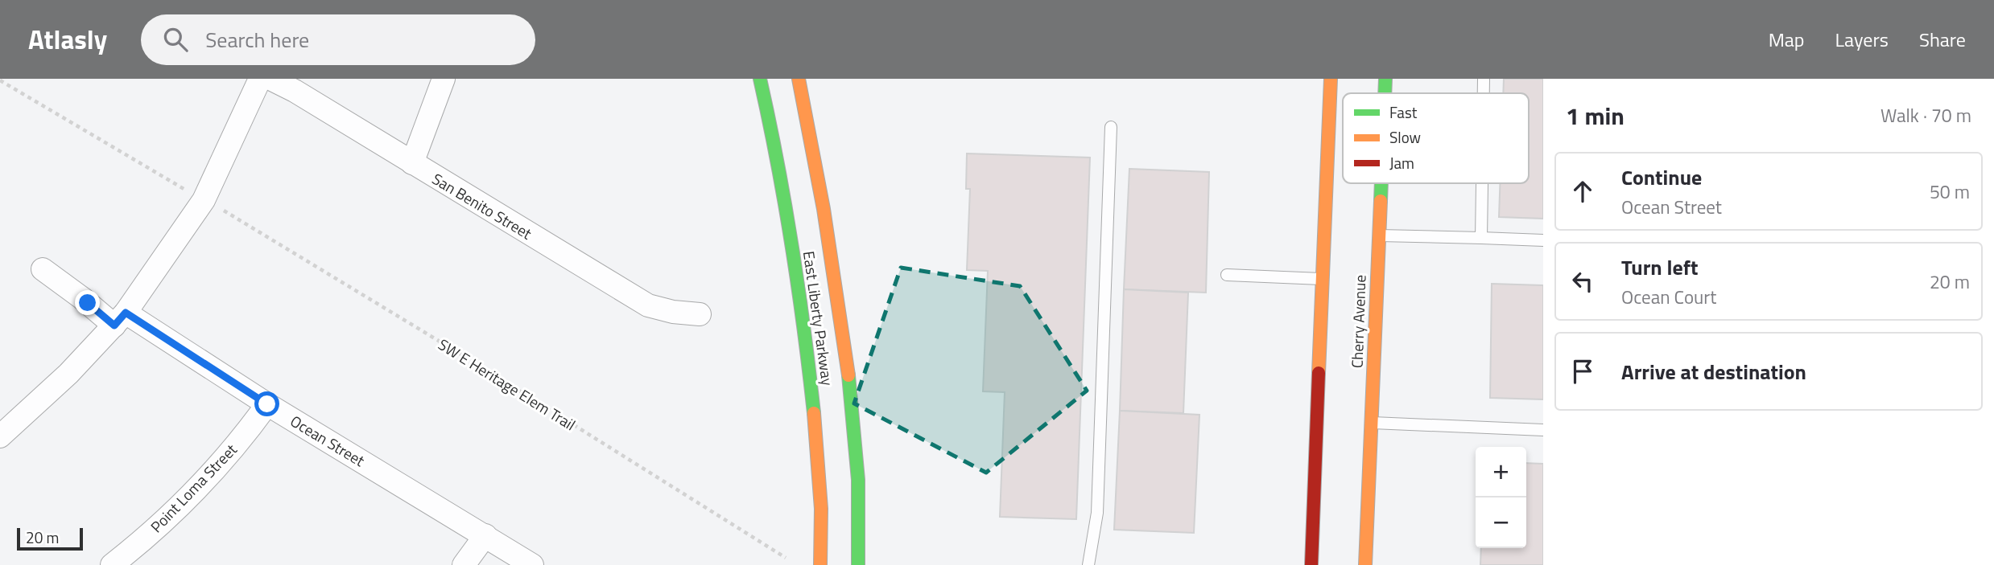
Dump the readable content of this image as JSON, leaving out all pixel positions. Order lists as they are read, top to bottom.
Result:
{
  "streets": {
    "street": [
      "San Benito Street",
      "East Liberty Parkway",
      "Cherry Avenue",
      "Ocean Street",
      "Point Loma Street"
    ],
    "path": ["SW E Heritage Elem Trail"]
  },
  "crossings": [
    ["Ocean Street", "Point Loma Street"]
  ],
  "legend": ["Fast", "Slow", "Jam"],
  "scale_bar": "20 m",
  "page": {
    "header": "Atlasly",
    "search": "Search here",
    "nav": ["Map", "Layers", "Share"],
    "heading": ["1 min", "Walk · 70 m"],
    "list": [
      ["Continue", "Ocean Street", "50 m"],
      ["Turn left", "Ocean Court", "20 m"],
      "Arrive at destination"
    ],
    "map_buttons": ["+", "−"],
    "scale": "20 m"
  }
}
